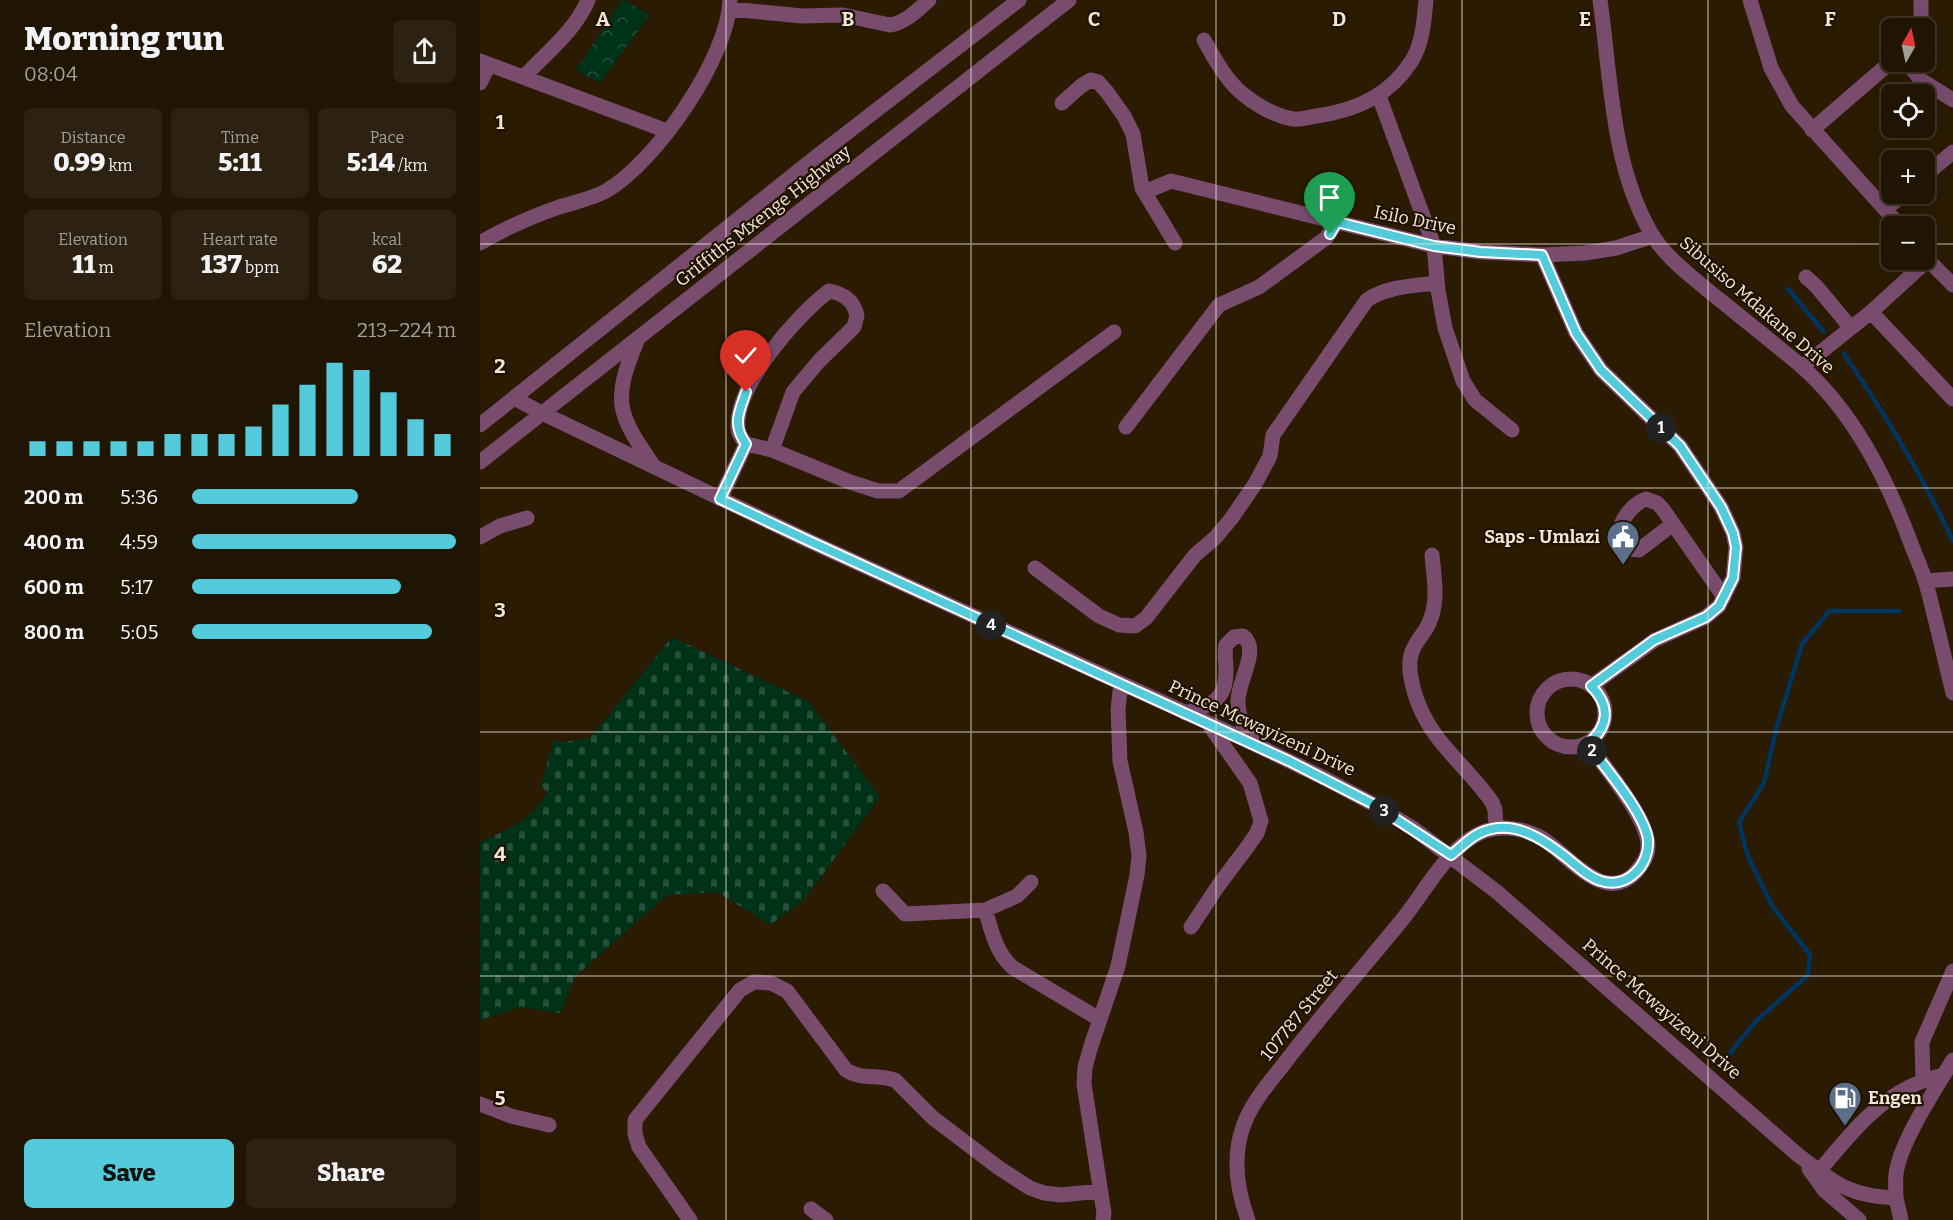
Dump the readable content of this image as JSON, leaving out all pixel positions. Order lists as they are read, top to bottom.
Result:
{
  "streets": {
    "street": [
      "Griffiths Mxenge Highway",
      "Isilo Drive",
      "Sibusiso Mdakane Drive",
      "Prince Mcwayizeni Drive",
      "107787 Street"
    ]
  },
  "crossings": [
    ["Griffiths Mxenge Highway", "Prince Mcwayizeni Drive"],
    ["Isilo Drive", "Sibusiso Mdakane Drive"],
    ["Prince Mcwayizeni Drive", "107787 Street"]
  ],
  "places": {
    "public building": ["Saps - Umlazi"],
    "fuel station": ["Engen"]
  },
  "north": "top",
  "page": {
    "heading": ["Morning run", "08:04"],
    "map_buttons": ["+", "−"],
    "stats": [
      ["Distance", "0.99 km"],
      ["Time", "5:11"],
      ["Pace", "5:14 /km"],
      ["Elevation", "11 m"],
      ["Heart rate", "137 bpm"],
      ["kcal", "62"]
    ],
    "chart": ["Elevation", "213–224 m"],
    "pins": [
      "1",
      "4",
      "2",
      "3"
    ],
    "list": [
      {
        "name": "200 m",
        "note": "5:36"
      },
      {
        "name": "400 m",
        "note": "4:59"
      },
      {
        "name": "600 m",
        "note": "5:17"
      },
      {
        "name": "800 m",
        "note": "5:05"
      }
    ],
    "buttons": ["Save", "Share"]
  },
  "grid": {
    "columns": [
      "A",
      "B",
      "C",
      "D",
      "E",
      "F"
    ],
    "rows": [
      "1",
      "2",
      "3",
      "4",
      "5"
    ]
  }
}
